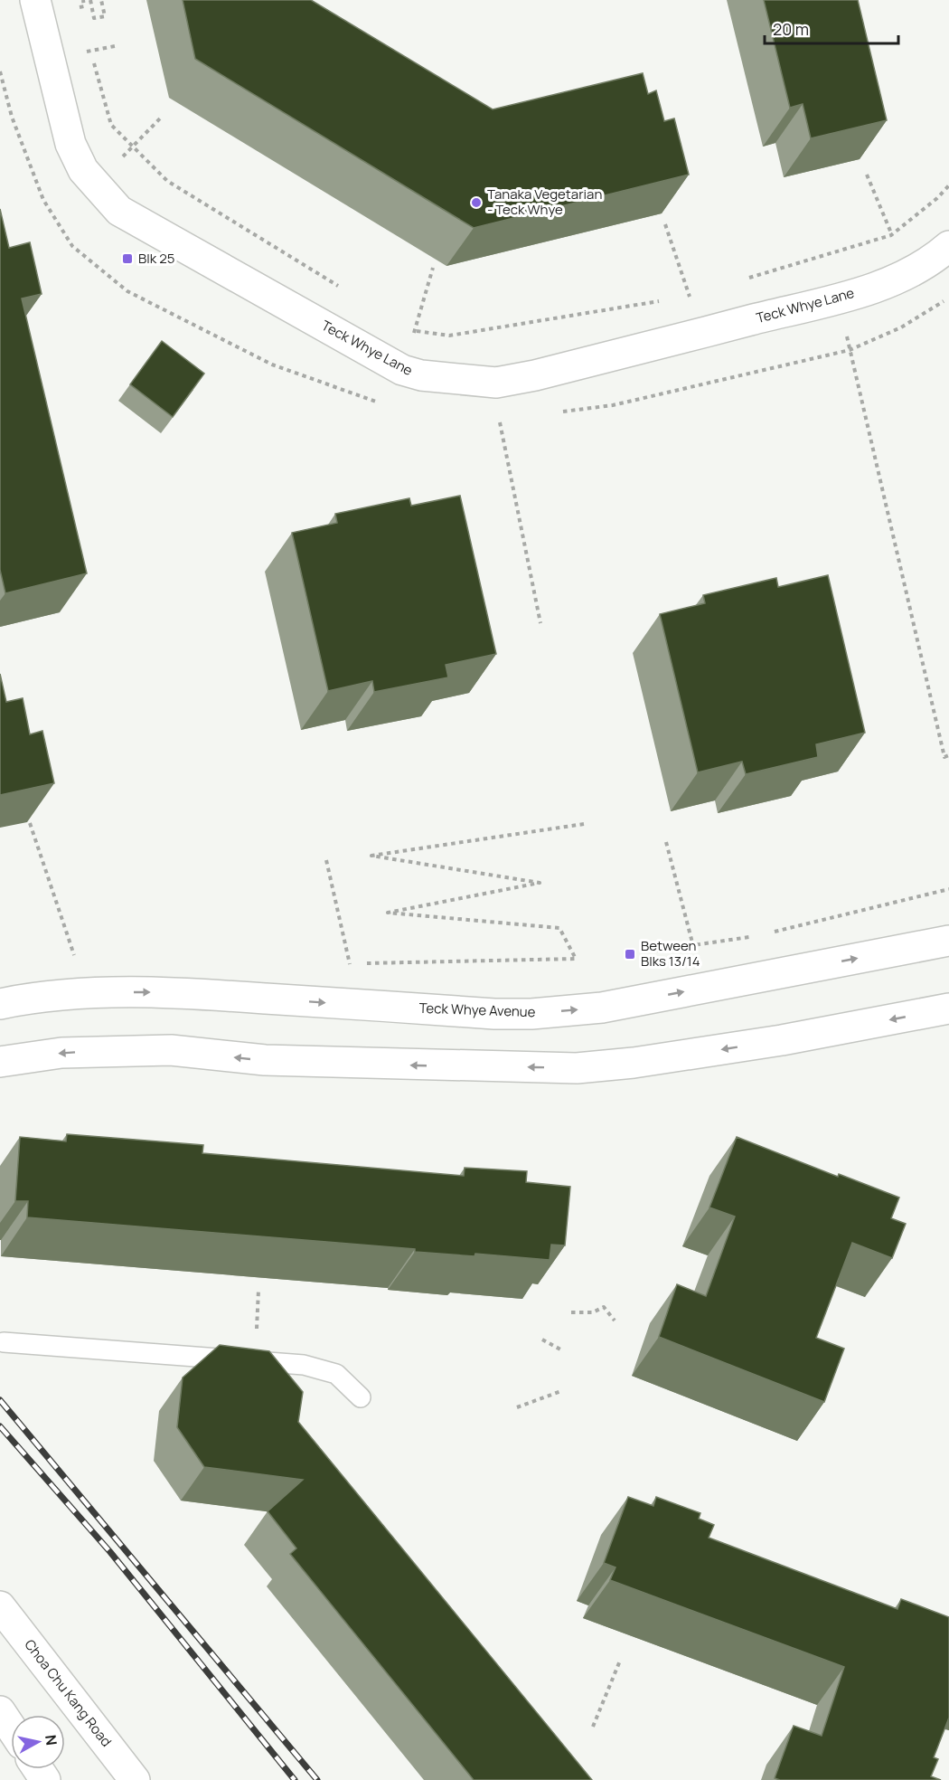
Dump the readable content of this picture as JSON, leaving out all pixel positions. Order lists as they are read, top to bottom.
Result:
{
  "streets": {
    "main road": ["Teck Whye Lane", "Teck Whye Avenue", "Choa Chu Kang Road"]
  },
  "places": {
    "other": ["Tanaka Vegetarian - Teck Whye"],
    "transit": ["Blk 25", "Between Blks 13/14"]
  },
  "scale_bar": "20 m",
  "north": "right"
}
